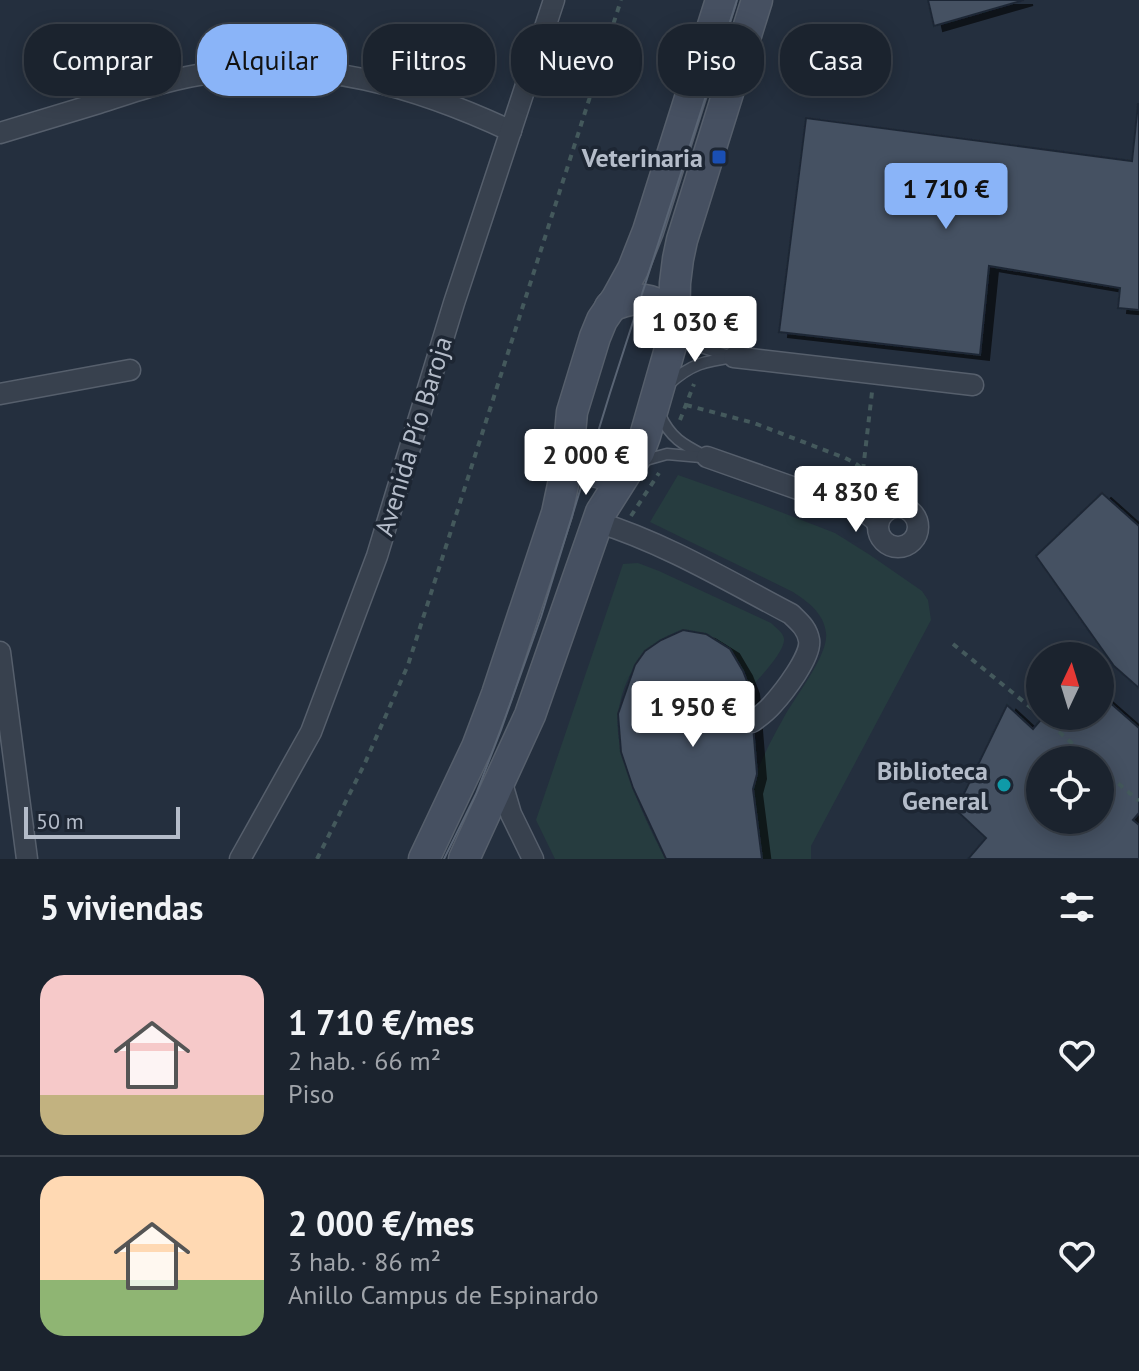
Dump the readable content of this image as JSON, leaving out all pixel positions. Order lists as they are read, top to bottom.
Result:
{
  "streets": {
    "street": ["Avenida Pío Baroja"]
  },
  "places": {
    "transit": ["Veterinaria"],
    "other": ["Biblioteca General"]
  },
  "scale_bar": "50 m",
  "north": "top",
  "page": {
    "chip": [
      "Comprar",
      "Alquilar",
      "Filtros",
      "Nuevo",
      "Piso",
      "Casa"
    ],
    "price": [
      "1 710 €",
      "1 030 €",
      "2 000 €",
      "4 830 €",
      "1 950 €"
    ],
    "scale": "50 m",
    "heading": "5 viviendas",
    "list": [
      {
        "name": "1 710 €/mes",
        "note": "2 hab. · 66 m² · Piso"
      },
      {
        "name": "2 000 €/mes",
        "note": "3 hab. · 86 m² · Anillo Campus de Espinardo"
      }
    ]
  }
}
